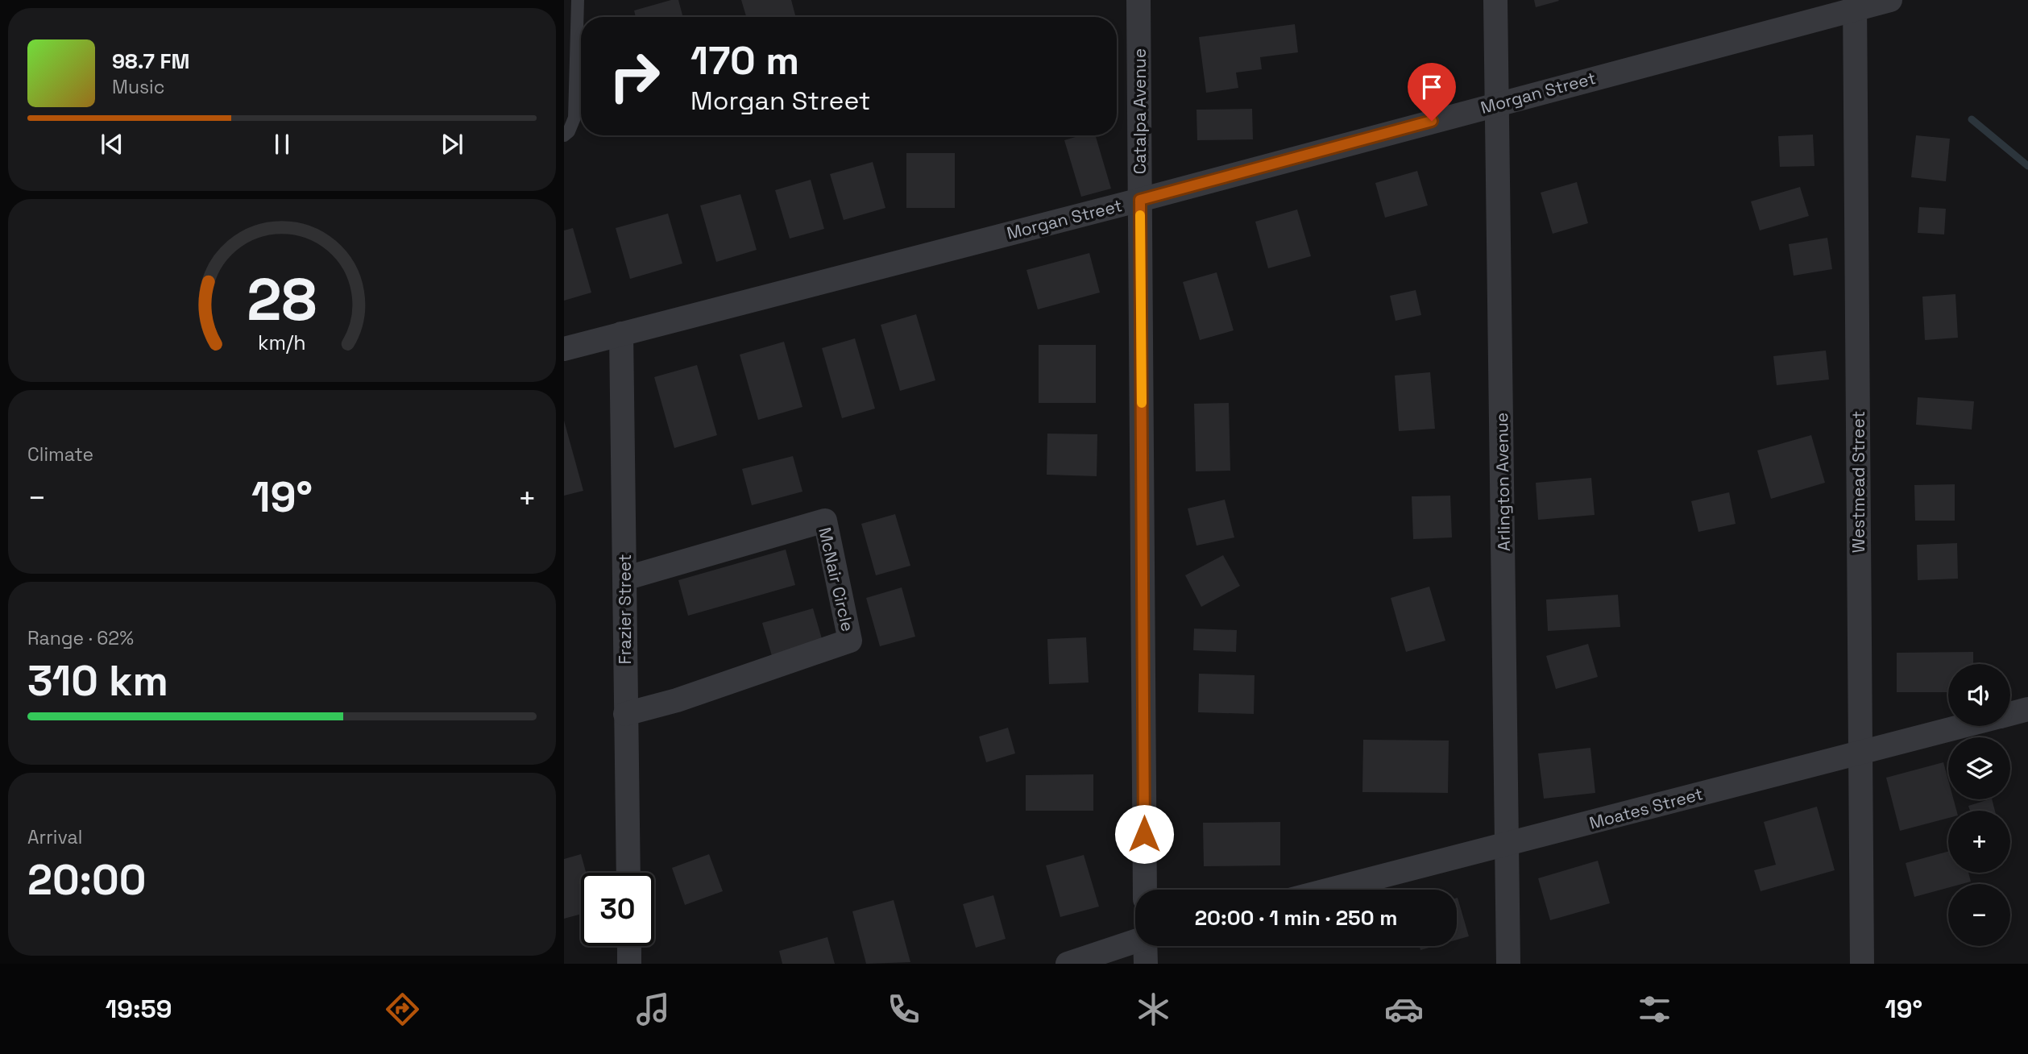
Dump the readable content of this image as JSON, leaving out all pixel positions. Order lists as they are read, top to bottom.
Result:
{
  "streets": {
    "street": [
      "Morgan Street",
      "Catalpa Avenue",
      "Arlington Avenue",
      "Westmead Street",
      "McNair Circle",
      "Frazier Street",
      "Moates Street"
    ]
  },
  "crossings": [
    ["Morgan Street", "Catalpa Avenue"],
    ["Morgan Street", "Arlington Avenue"],
    ["Morgan Street", "Westmead Street"],
    ["Morgan Street", "Frazier Street"],
    ["Arlington Avenue", "Moates Street"],
    ["Westmead Street", "Moates Street"],
    ["McNair Circle", "Frazier Street"]
  ],
  "page": {
    "turn": ["170 m", "Morgan Street"],
    "song": ["98.7 FM", "Music"],
    "tile": [
      "Climate",
      ["Range · 62%", "310 km"],
      ["Arrival", "20:00"]
    ],
    "heat": ["−", "19°", "+"],
    "map_buttons": ["+", "−"],
    "limit": "30",
    "trip": "20:00 · 1 min · 250 m",
    "tabs": ["19:59", "19°"],
    "gauge": ["28", "km/h"]
  }
}
